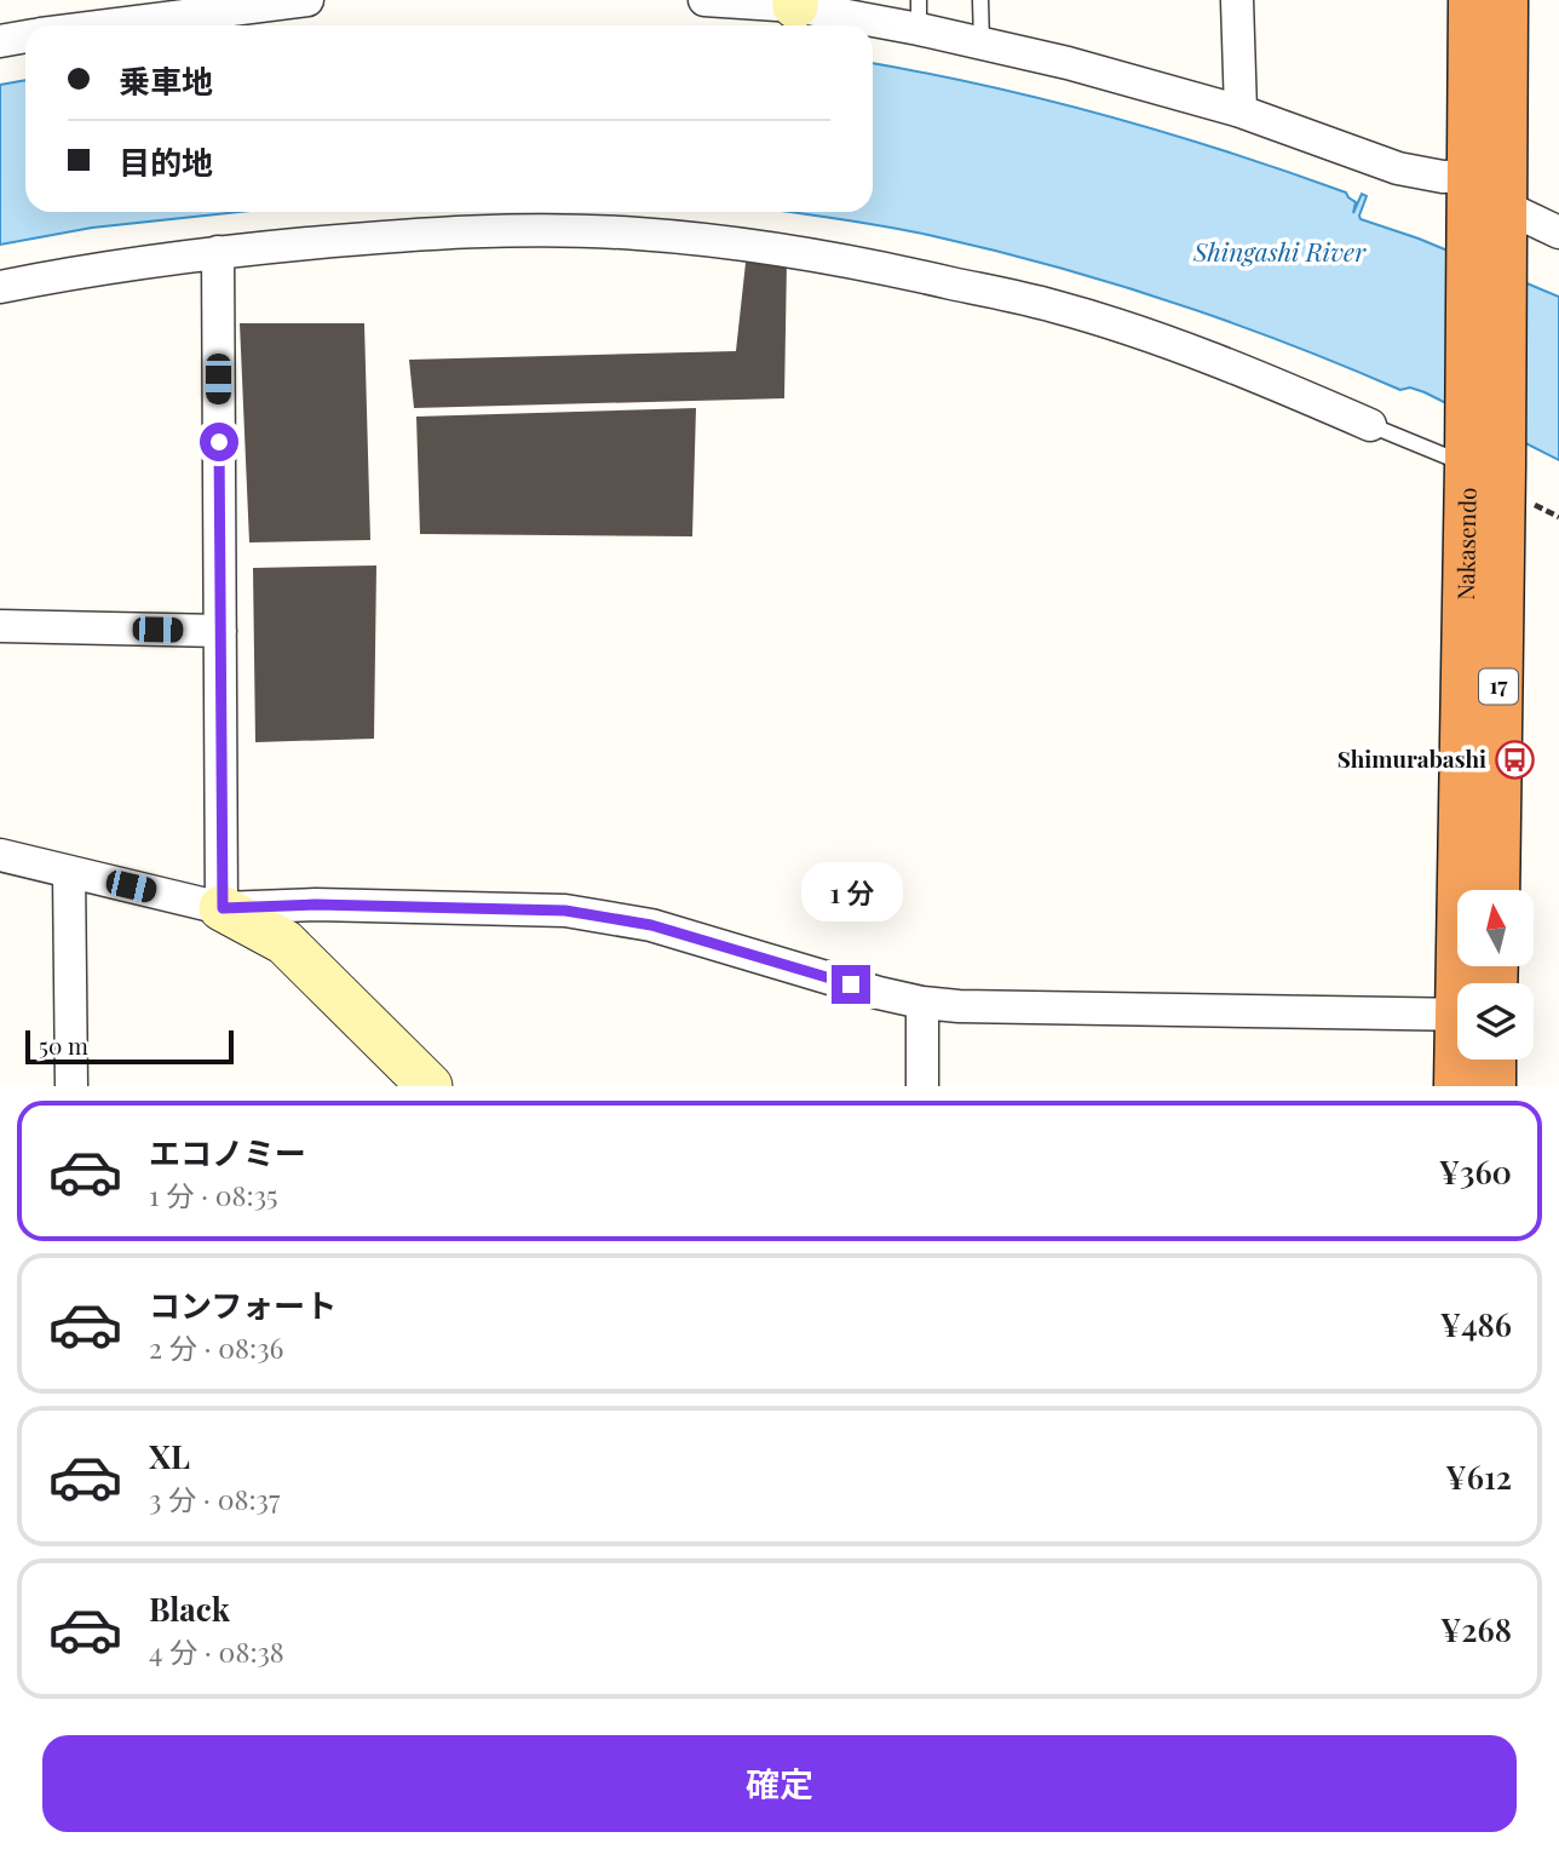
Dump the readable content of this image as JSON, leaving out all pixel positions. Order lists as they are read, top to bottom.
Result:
{
  "streets": {
    "highway": ["Nakasendo", "17"]
  },
  "water": ["Shingashi River"],
  "places": {
    "bus stop": ["Shimurabashi"]
  },
  "scale_bar": "50 m",
  "north": "top",
  "page": {
    "banner": ["乗車地", "目的地"],
    "bubble": "1 分",
    "scale": "50 m",
    "list": [
      {
        "name": "エコノミー",
        "note": "1 分 · 08:35",
        "value": "¥360"
      },
      {
        "name": "コンフォート",
        "note": "2 分 · 08:36",
        "value": "¥486"
      },
      {
        "name": "XL",
        "note": "3 分 · 08:37",
        "value": "¥612"
      },
      {
        "name": "Black",
        "note": "4 分 · 08:38",
        "value": "¥268"
      }
    ],
    "buttons": "確定"
  }
}
